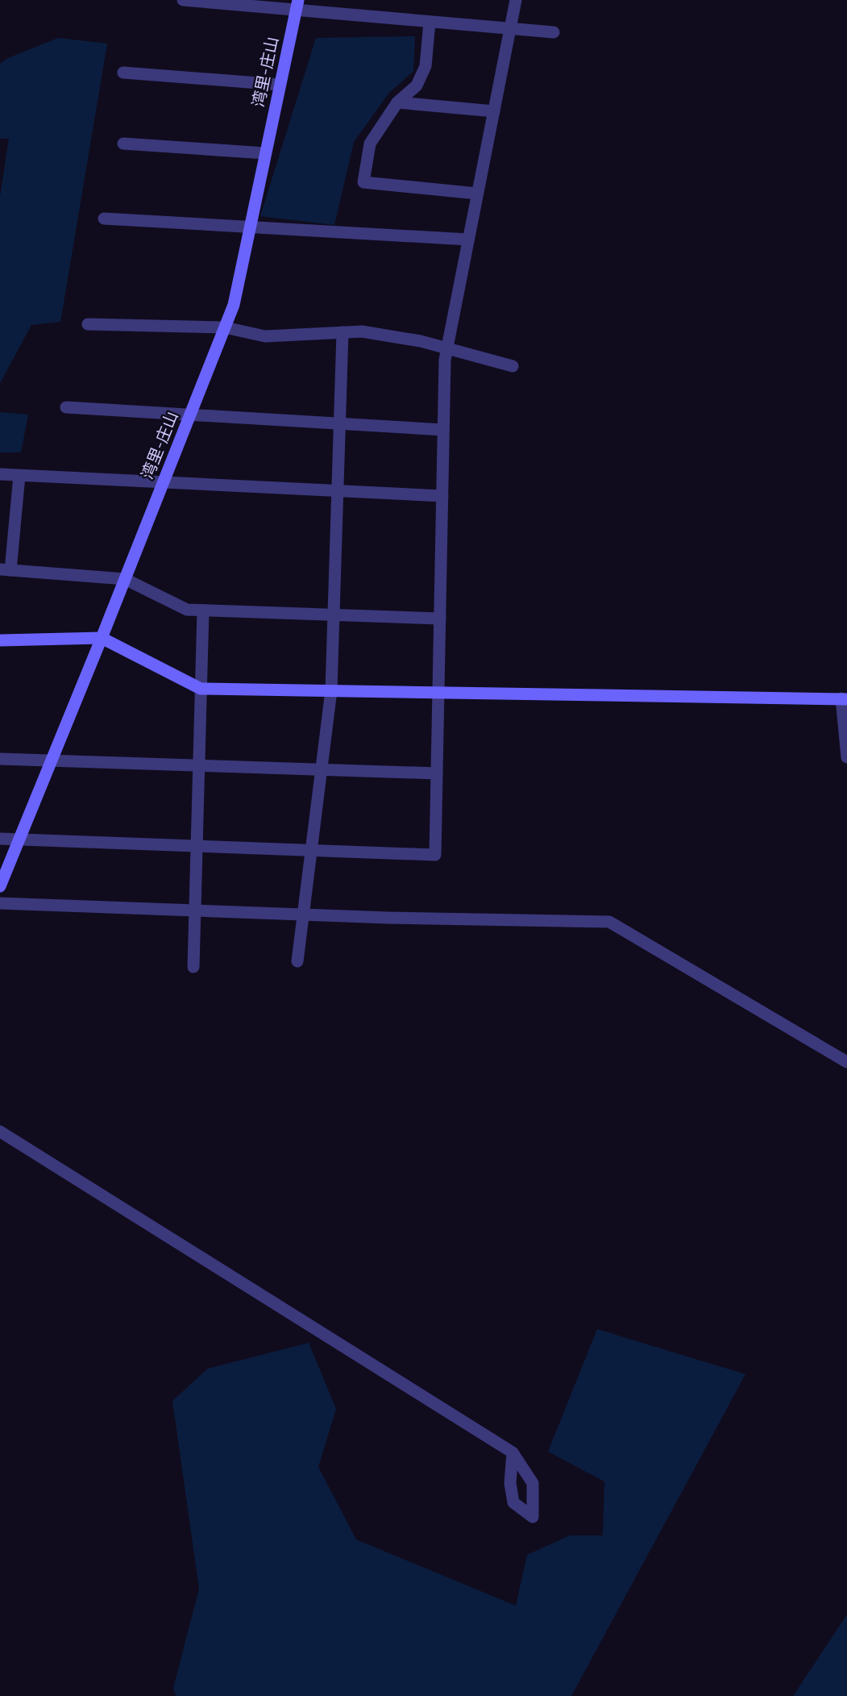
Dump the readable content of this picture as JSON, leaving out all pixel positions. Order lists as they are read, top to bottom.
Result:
{
  "streets": {
    "main road": ["湾里-庄山"]
  }
}
